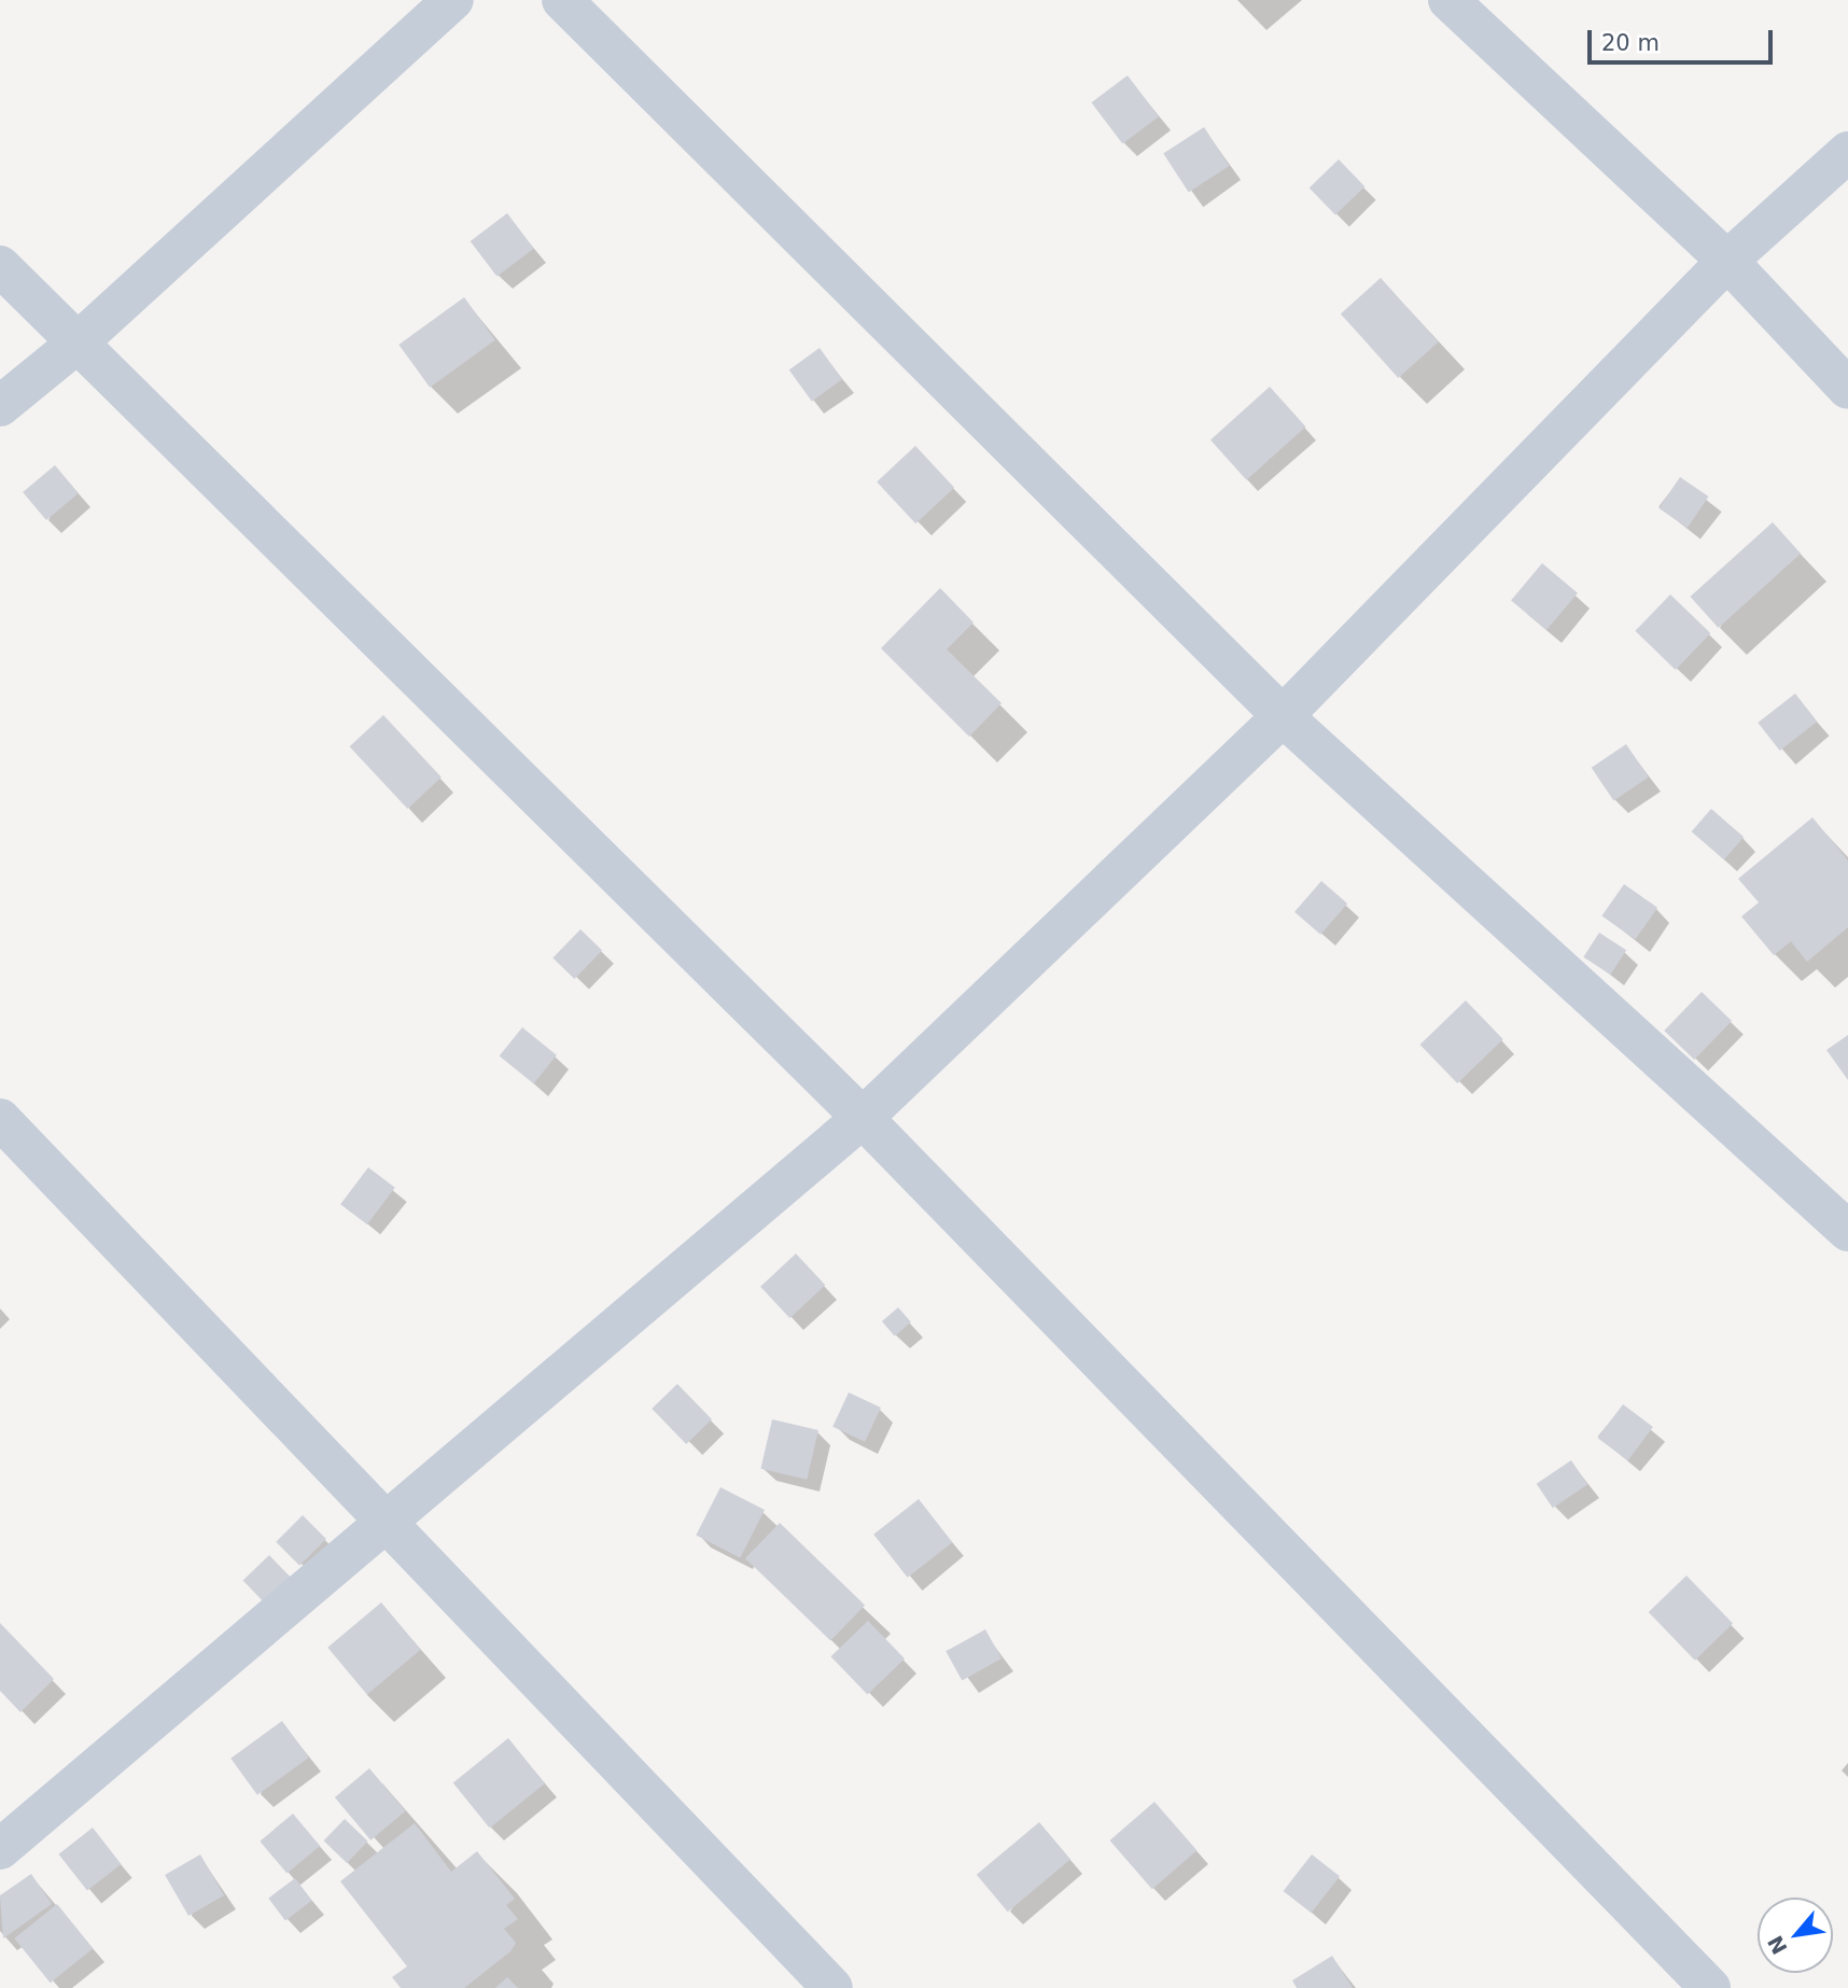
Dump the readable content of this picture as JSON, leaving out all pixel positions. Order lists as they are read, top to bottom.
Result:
{
  "scale_bar": "20 m",
  "north": "bottom left"
}
